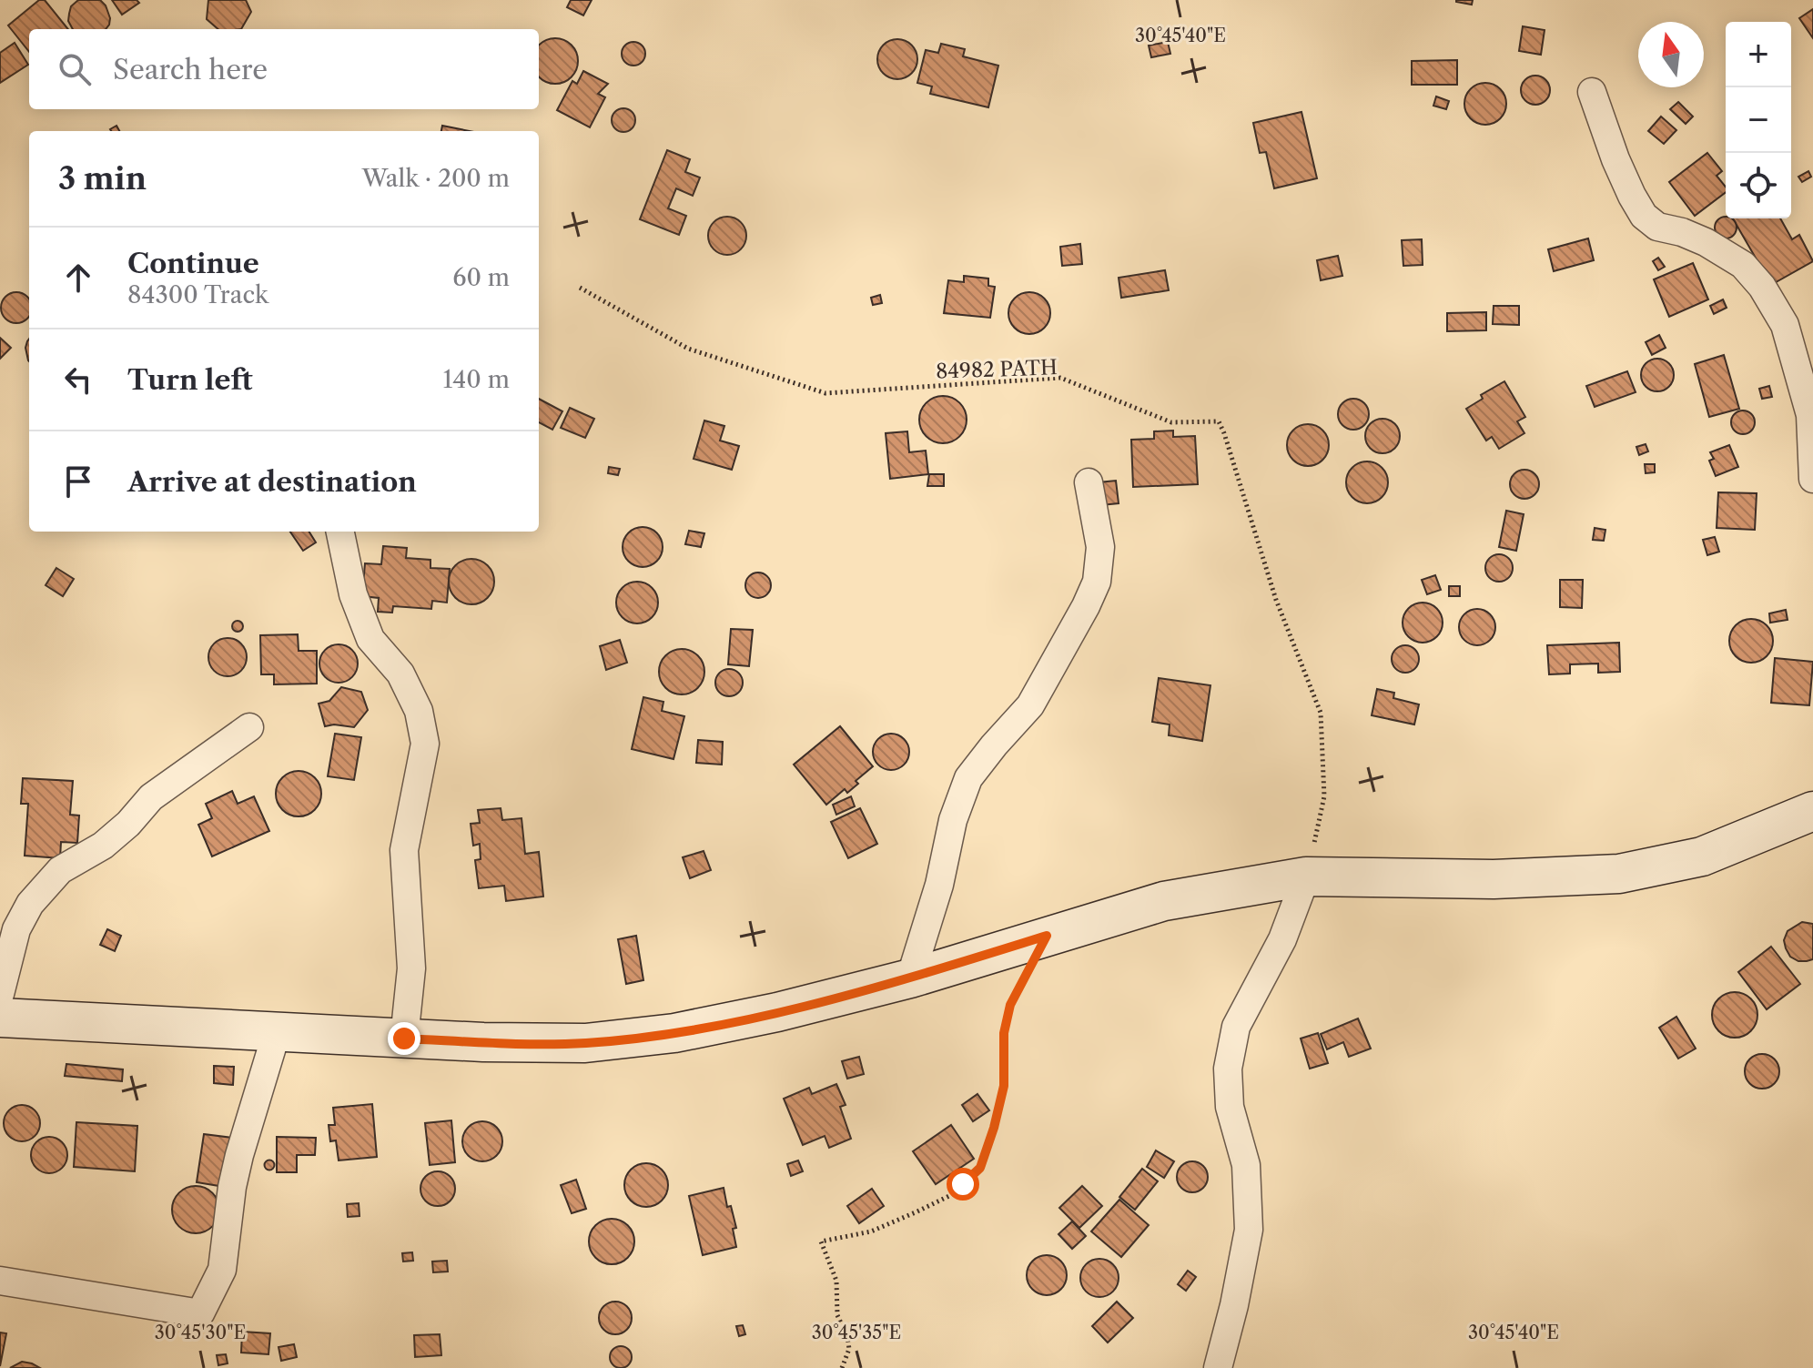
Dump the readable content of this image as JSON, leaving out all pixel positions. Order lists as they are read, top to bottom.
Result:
{
  "streets": {
    "path": ["84982 PATH"]
  },
  "north": "top",
  "page": {
    "map_buttons": ["+", "−"],
    "search": "Search here",
    "heading": ["3 min", "Walk · 200 m"],
    "list": [
      ["Continue", "84300 Track", "60 m"],
      ["Turn left", "140 m"],
      "Arrive at destination"
    ]
  },
  "coordinates": ["30°45'40\"E", "30°45'30\"E", "30°45'35\"E"]
}
